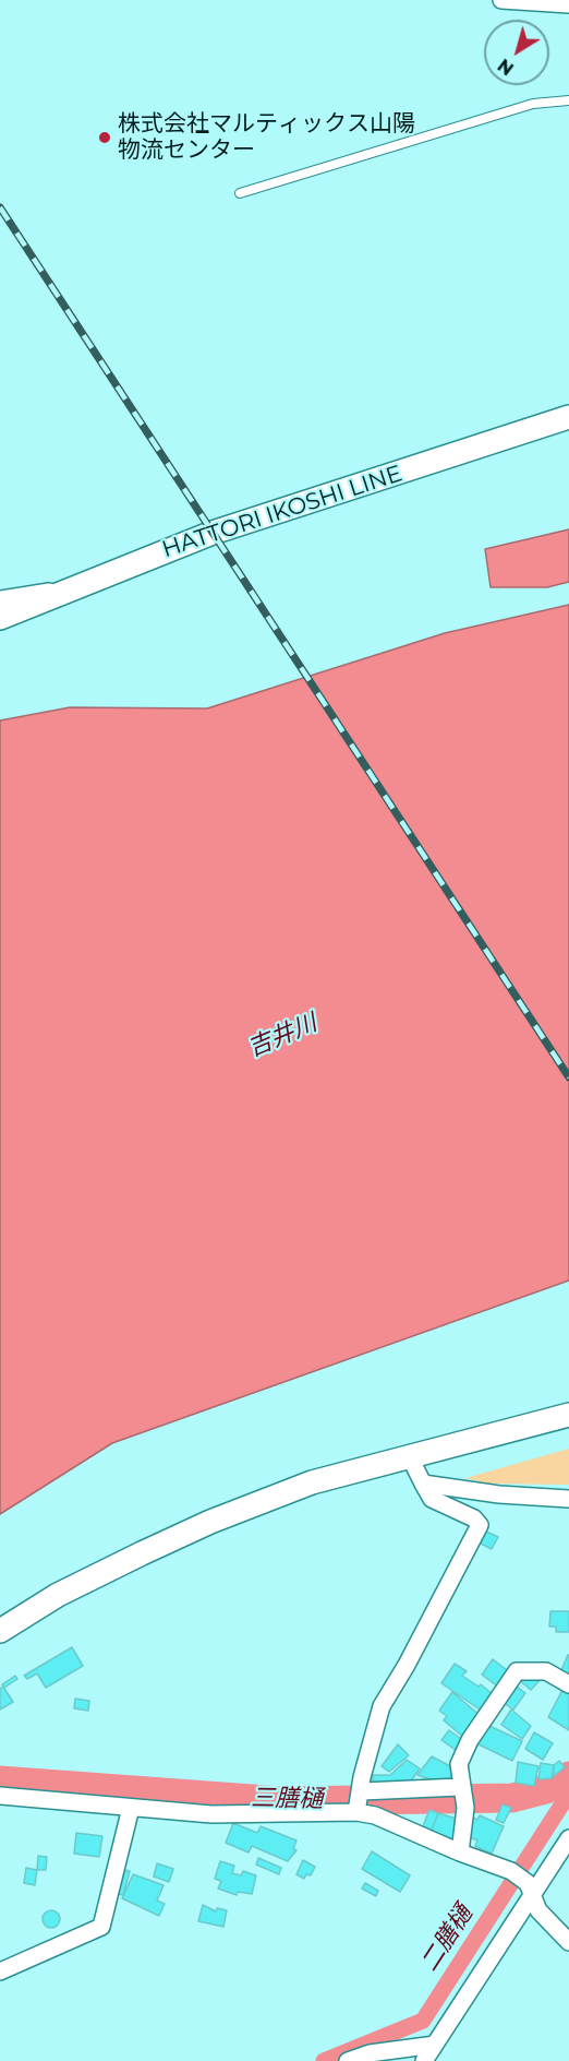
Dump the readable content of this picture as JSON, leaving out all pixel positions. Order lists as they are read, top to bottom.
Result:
{
  "streets": {
    "street": ["HATTORI IKOSHI LINE"]
  },
  "water": ["吉井川", "三膳樋", "二膳樋"],
  "places": ["株式会社マルティックス山陽 物流センター"],
  "north": "bottom left"
}
